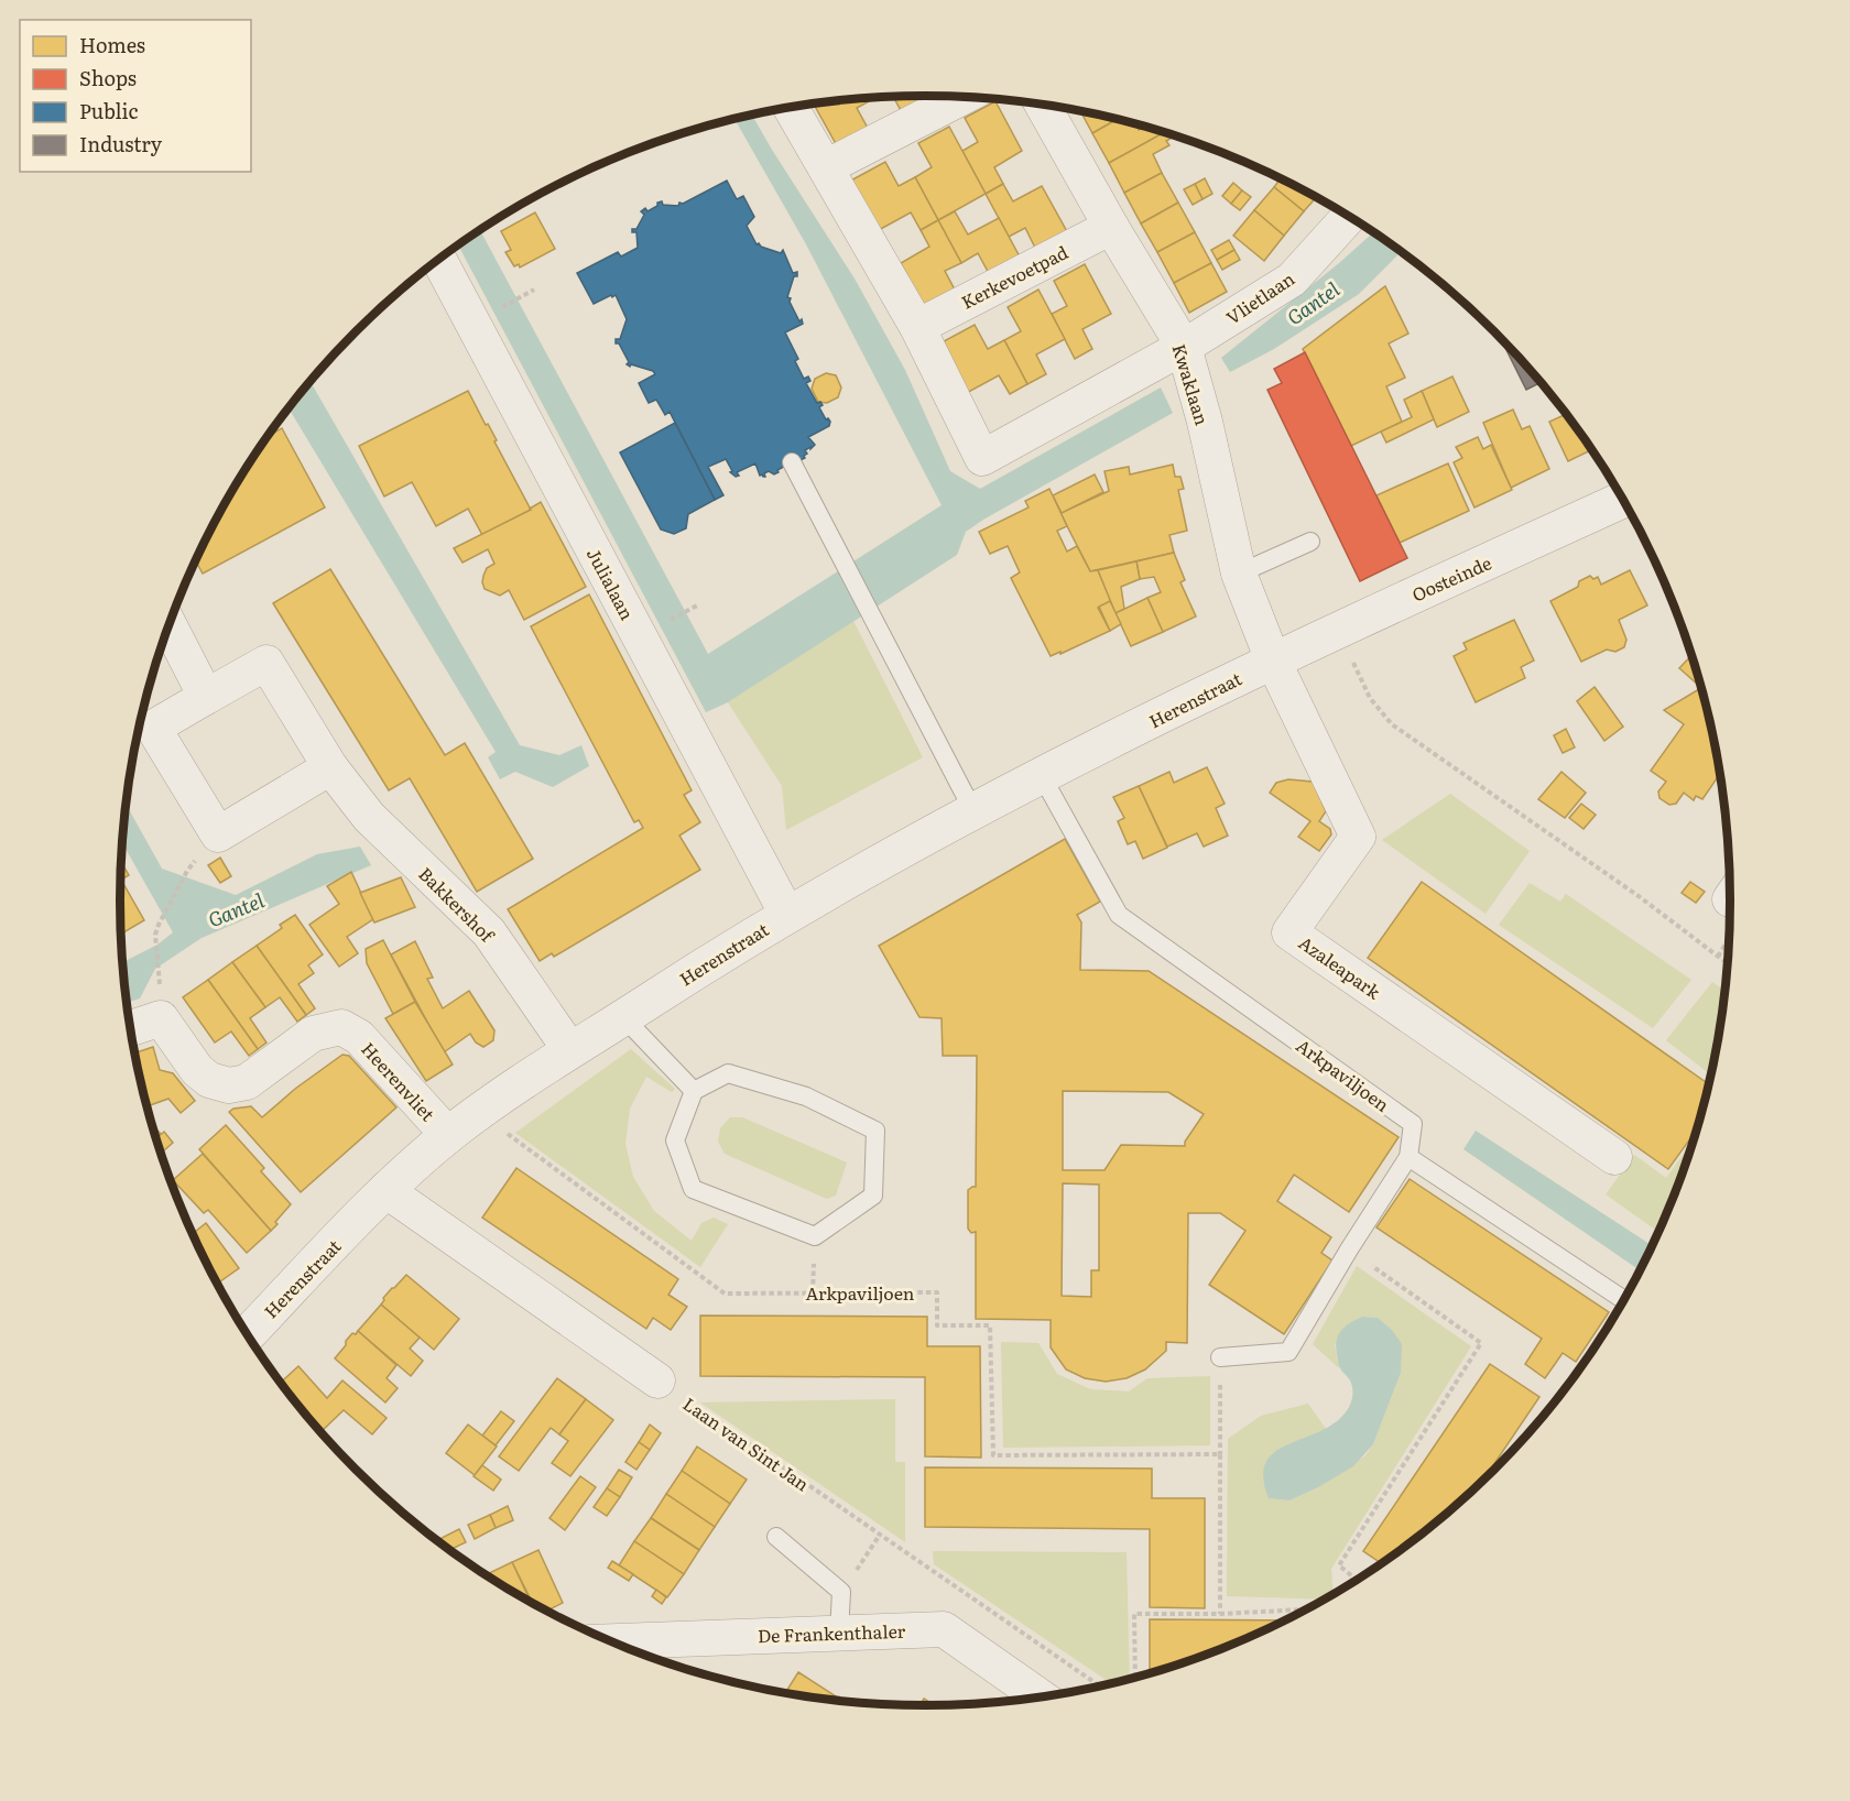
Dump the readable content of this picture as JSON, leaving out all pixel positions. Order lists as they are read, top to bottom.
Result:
{
  "streets": {
    "street": [
      "Kerkevoetpad",
      "Vlietlaan",
      "Kwaklaan",
      "Oosteinde",
      "Julialaan",
      "Herenstraat",
      "Bakkershof",
      "Azaleapark",
      "Heerenvliet",
      "De Frankenthaler"
    ],
    "lane": ["Arkpaviljoen"],
    "path": ["Laan van Sint Jan"]
  },
  "crossings": [
    ["Kerkevoetpad", "Vlietlaan"],
    ["Kerkevoetpad", "Kwaklaan"],
    ["Vlietlaan", "Kwaklaan"],
    ["Kwaklaan", "Oosteinde"],
    ["Kwaklaan", "Herenstraat"],
    ["Kwaklaan", "Azaleapark"],
    ["Oosteinde", "Herenstraat"],
    ["Oosteinde", "Azaleapark"],
    ["Julialaan", "Herenstraat"],
    ["Herenstraat", "Bakkershof"],
    ["Herenstraat", "Azaleapark"],
    ["Herenstraat", "Arkpaviljoen"],
    ["Herenstraat", "Heerenvliet"]
  ],
  "water": ["Gantel"],
  "legend": [
    "Homes",
    "Shops",
    "Public",
    "Industry"
  ]
}
